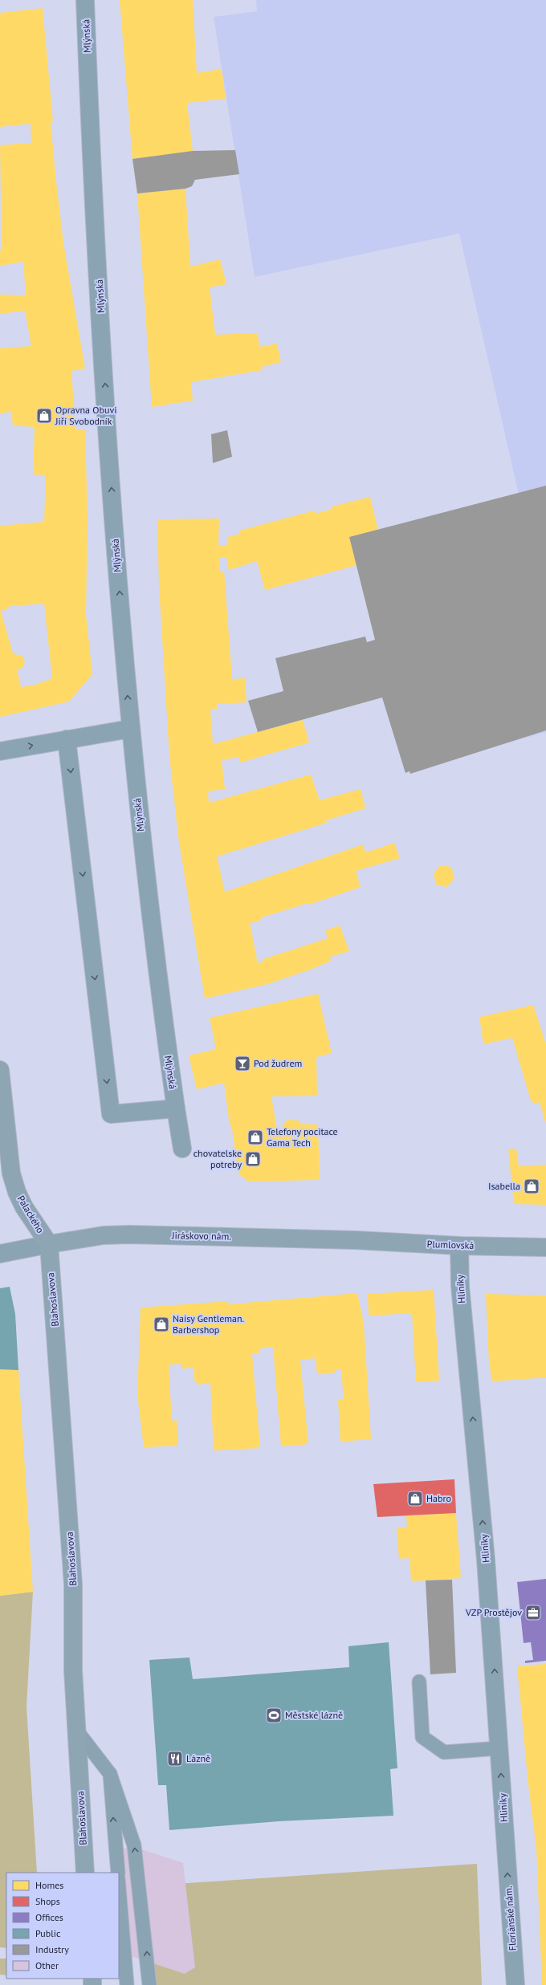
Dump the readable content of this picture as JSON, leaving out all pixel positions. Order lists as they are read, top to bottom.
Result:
{
  "streets": {
    "main road": [
      "Palackého",
      "Jiráskovo nám.",
      "Plumlovská",
      "Blahoslavova"
    ],
    "street": ["Mlýnská", "Hliníky", "Floriánské nám."]
  },
  "crossings": [
    ["Palackého", "Jiráskovo nám."],
    ["Palackého", "Blahoslavova"],
    ["Jiráskovo nám.", "Plumlovská"],
    ["Jiráskovo nám.", "Blahoslavova"],
    ["Plumlovská", "Hliníky"],
    ["Hliníky", "Floriánské nám."]
  ],
  "one_way": ["Mlýnská", "Hliníky", "Floriánské nám."],
  "places": {
    "shop": [
      "Opravna Obuvi Jiří Svobodník",
      "Telefony pocitace Gama Tech",
      "chovatelske potreby",
      "Isabella",
      "Naisy Gentleman. Barbershop",
      "Habro"
    ],
    "bar": ["Pod žudrem"],
    "office": ["VZP Prostějov"],
    "sports": ["Městské lázně"],
    "restaurant": ["Lázně"]
  },
  "legend": [
    "Homes",
    "Shops",
    "Offices",
    "Public",
    "Industry",
    "Other"
  ]
}
